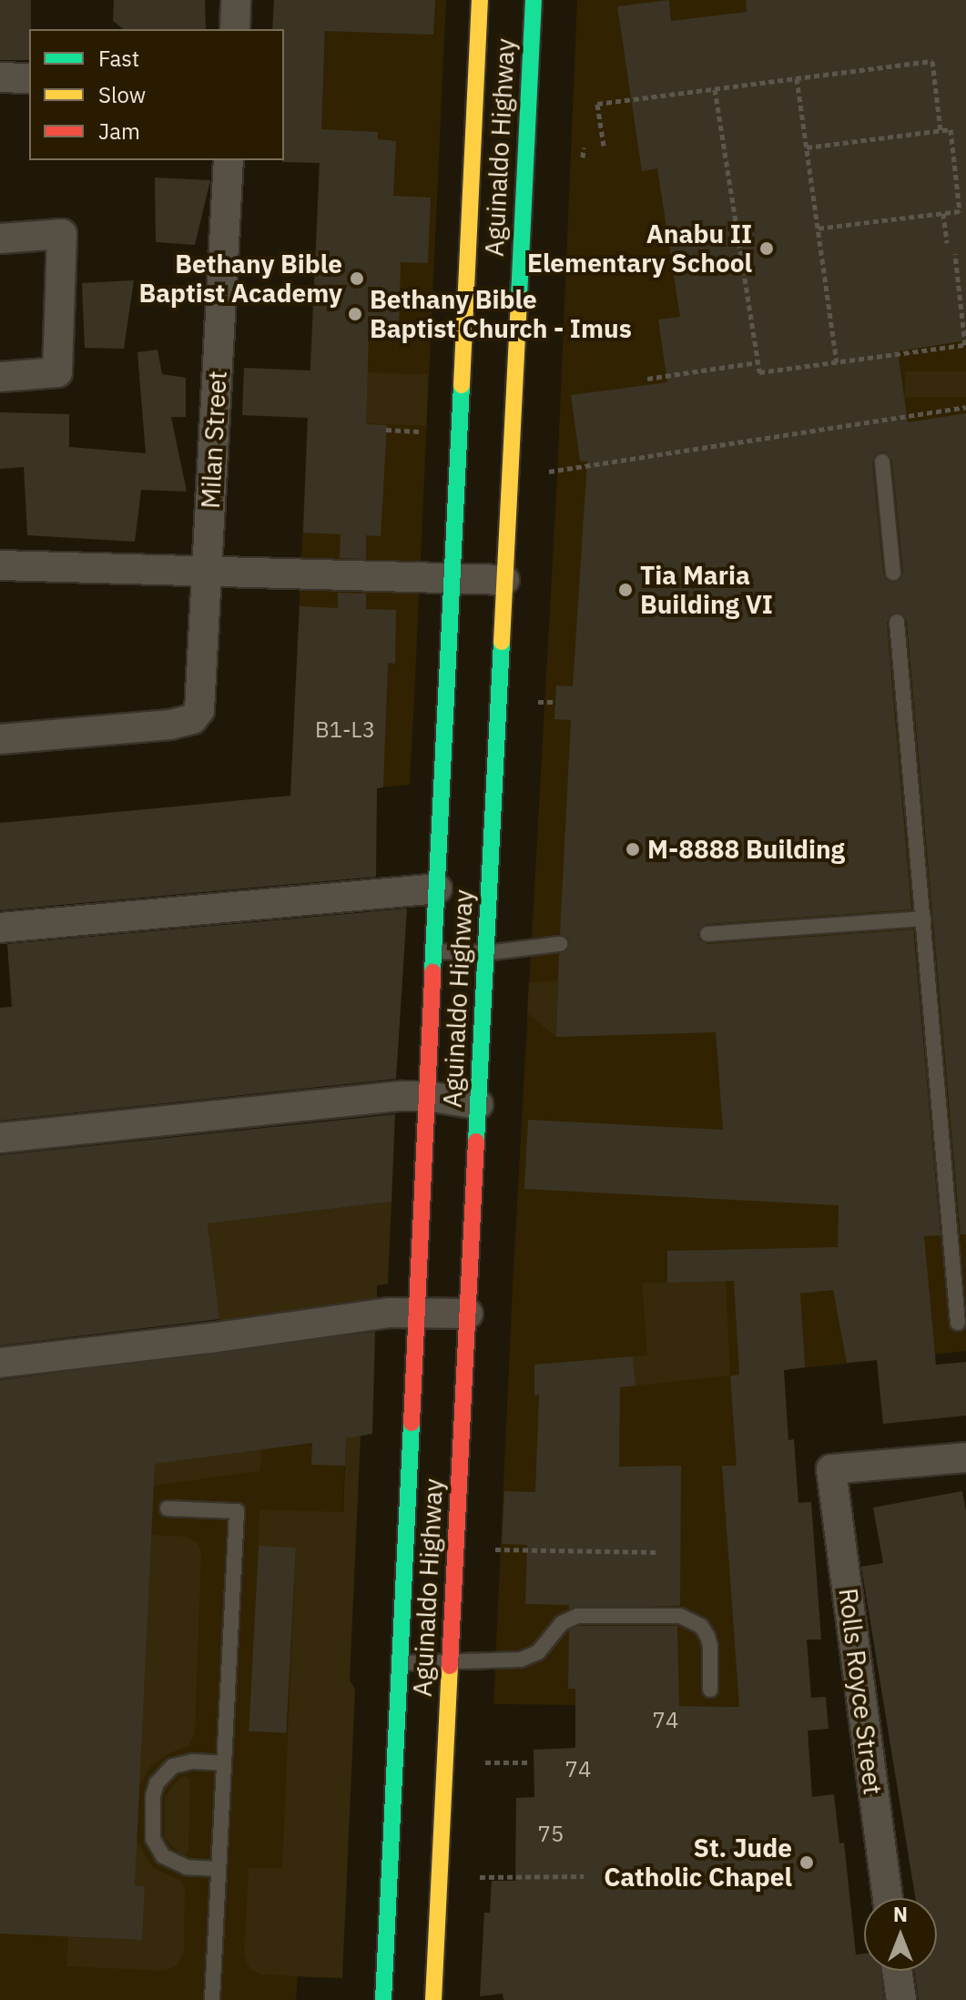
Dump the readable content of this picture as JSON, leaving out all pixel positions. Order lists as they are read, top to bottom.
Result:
{
  "streets": {
    "highway": ["Aguinaldo Highway"],
    "street": ["Milan Street", "Rolls Royce Street"]
  },
  "places": [
    "Anabu II Elementary School",
    "Bethany Bible Baptist Academy",
    "Bethany Bible Baptist Church - Imus",
    "Tia Maria Building VI",
    "M-8888 Building",
    "St. Jude Catholic Chapel"
  ],
  "house_numbers": [
    "B1-L3",
    "74",
    "74",
    "75"
  ],
  "legend": ["Fast", "Slow", "Jam"],
  "north": "top"
}
